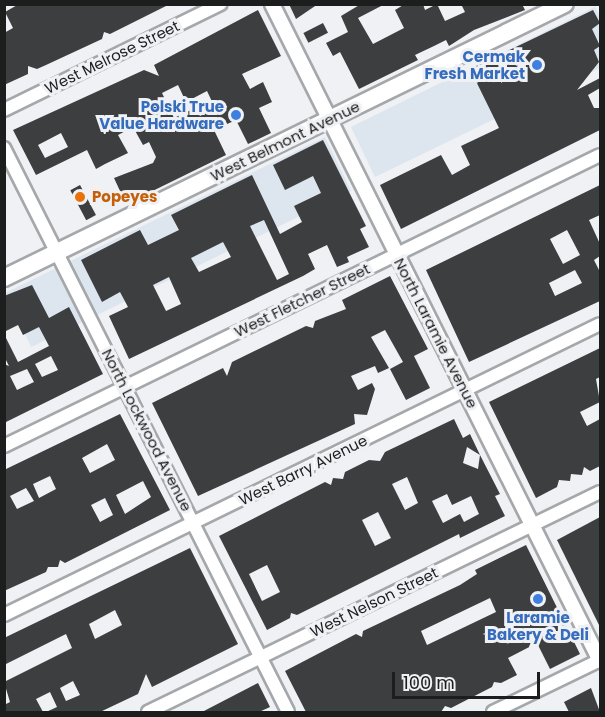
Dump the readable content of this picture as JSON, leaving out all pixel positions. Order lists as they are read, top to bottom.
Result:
{
  "streets": {
    "main road": ["West Belmont Avenue"],
    "street": [
      "West Melrose Street",
      "West Fletcher Street",
      "North Laramie Avenue",
      "North Lockwood Avenue",
      "West Barry Avenue",
      "West Nelson Street"
    ]
  },
  "crossings": [
    ["West Belmont Avenue", "North Laramie Avenue"],
    ["West Belmont Avenue", "North Lockwood Avenue"],
    ["West Fletcher Street", "North Laramie Avenue"],
    ["West Fletcher Street", "North Lockwood Avenue"],
    ["North Laramie Avenue", "West Barry Avenue"],
    ["North Laramie Avenue", "West Nelson Street"],
    ["North Lockwood Avenue", "West Barry Avenue"],
    ["North Lockwood Avenue", "West Nelson Street"]
  ],
  "places": [
    "Cermak Fresh Market",
    "Polski True Value Hardware",
    "Popeyes",
    "Laramie Bakery & Deli"
  ],
  "scale_bar": "100 m"
}
